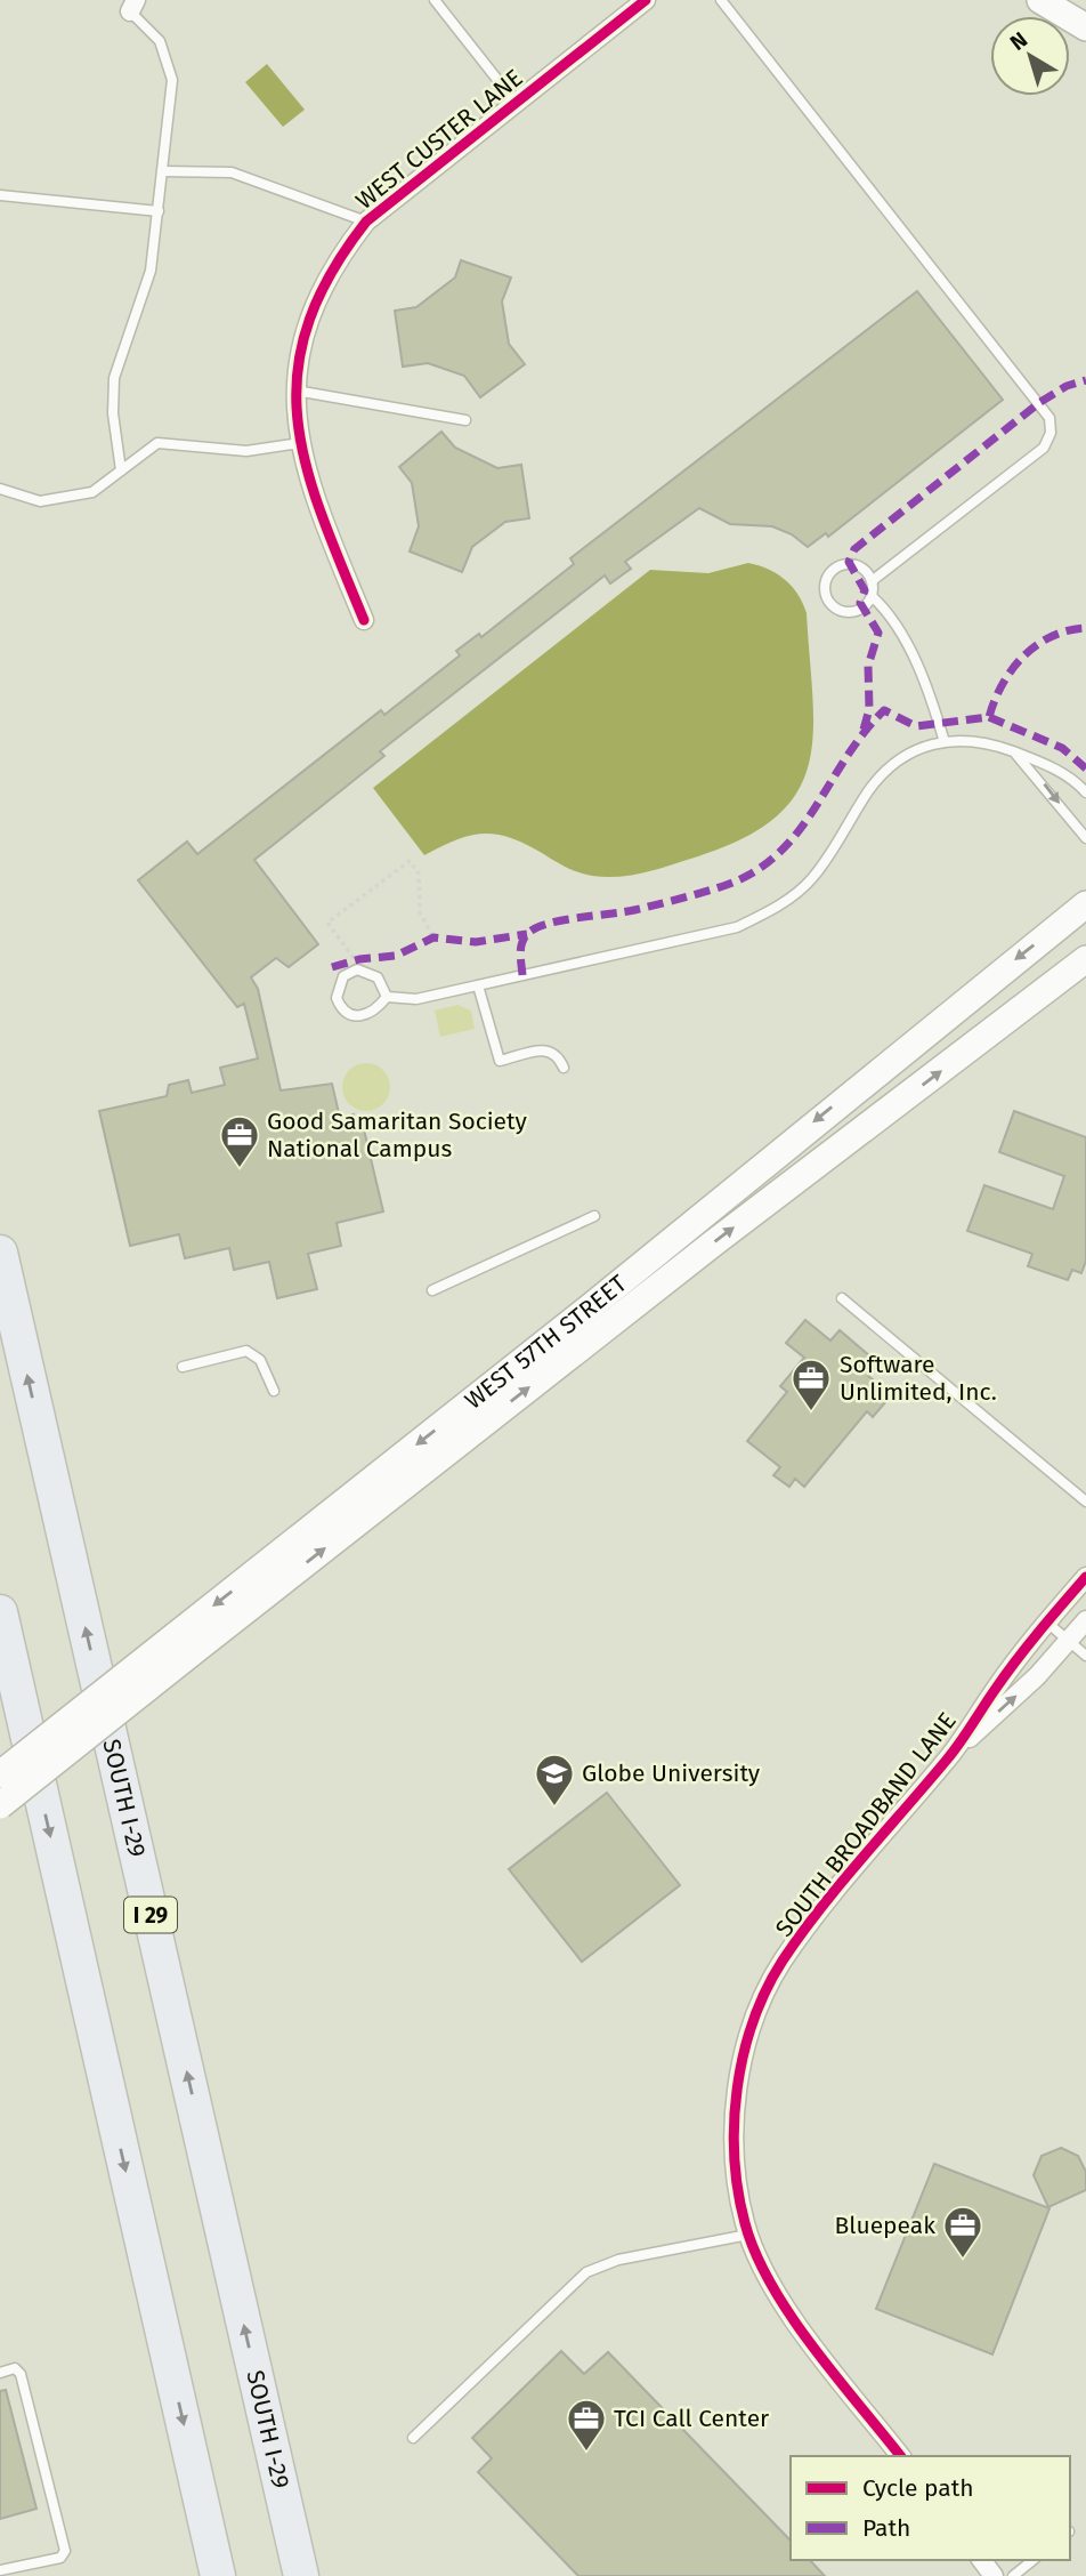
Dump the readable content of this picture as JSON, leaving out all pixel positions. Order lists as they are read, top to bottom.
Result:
{
  "streets": {
    "highway": ["SOUTH I-29", "I 29"],
    "main road": ["WEST 57TH STREET"],
    "street": ["WEST CUSTER LANE", "SOUTH BROADBAND LANE"]
  },
  "places": {
    "office": [
      "Good Samaritan Society National Campus",
      "Software Unlimited, Inc.",
      "Bluepeak",
      "TCI Call Center"
    ],
    "school or university": ["Globe University"]
  },
  "legend": ["Cycle path", "Path"],
  "north": "top left"
}
